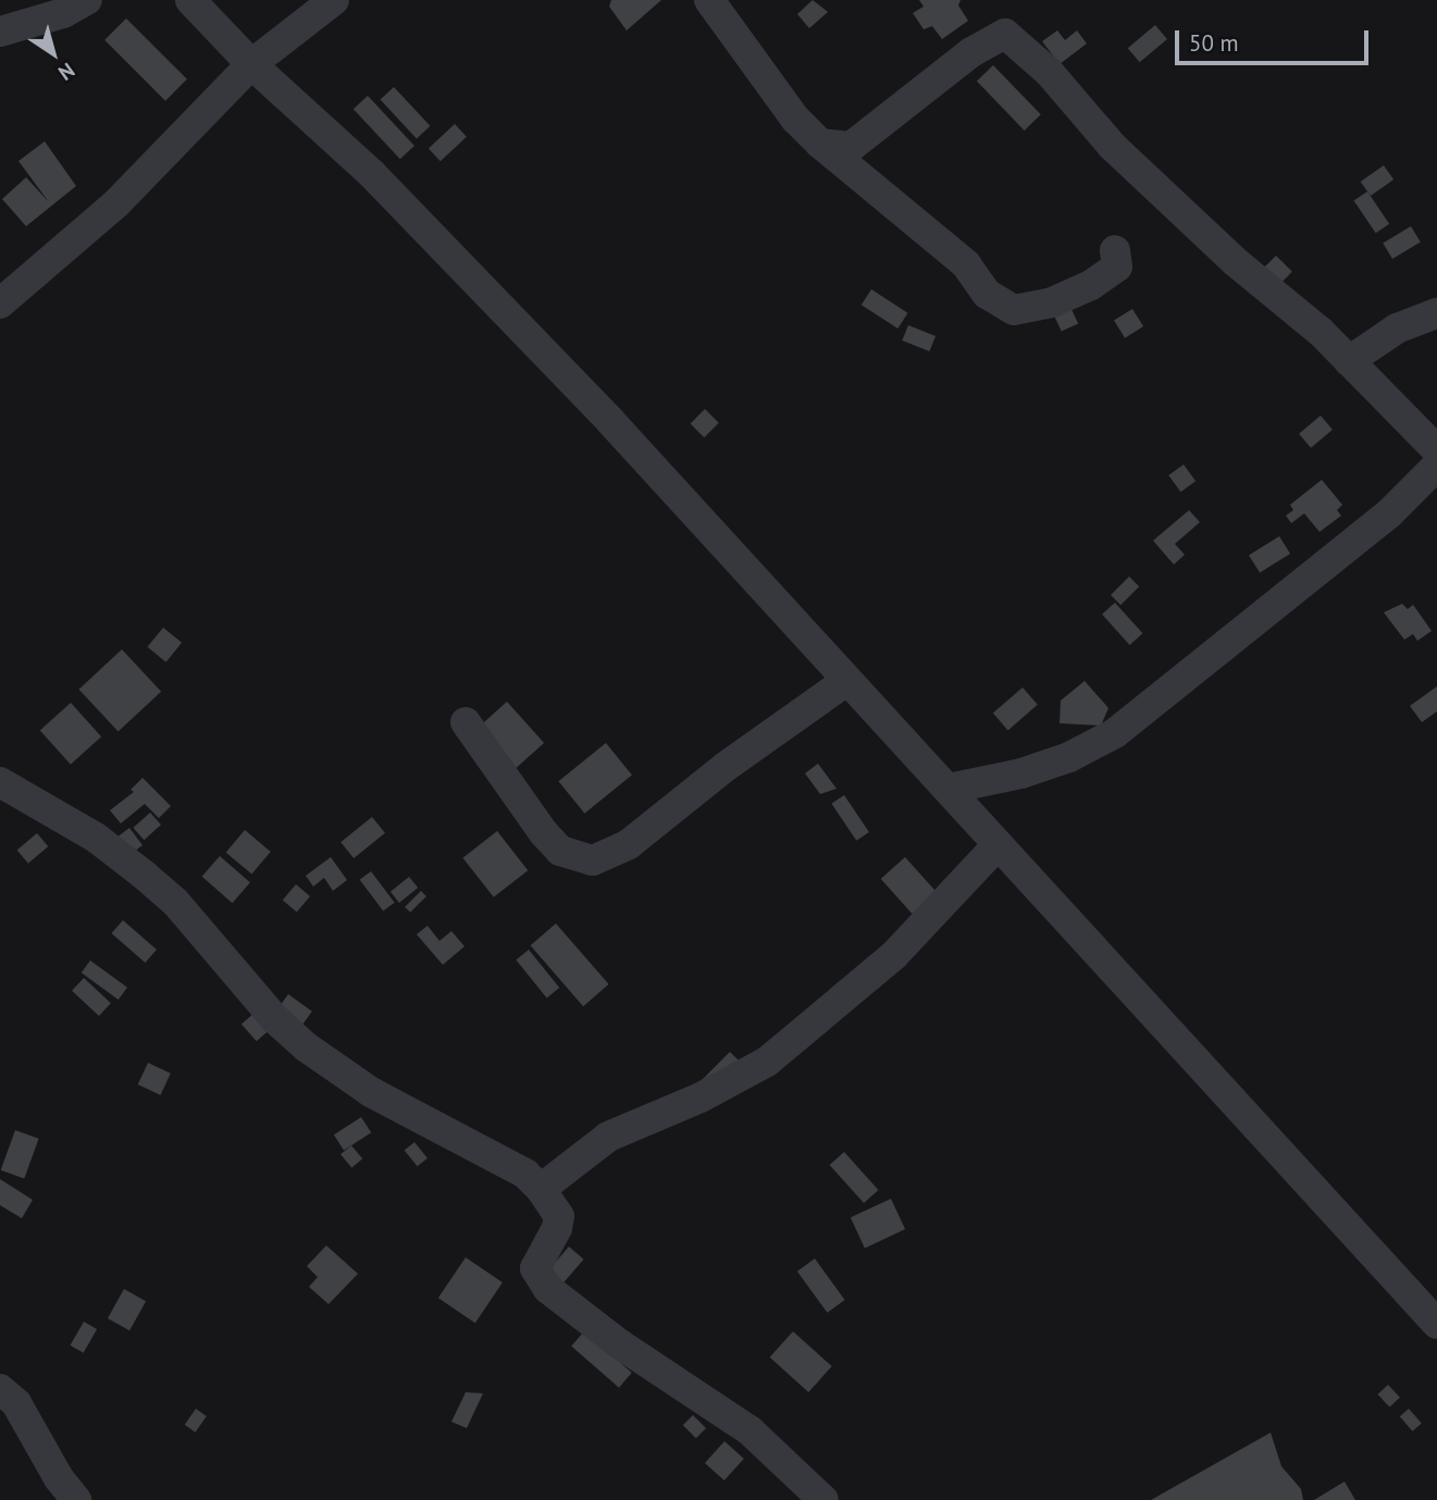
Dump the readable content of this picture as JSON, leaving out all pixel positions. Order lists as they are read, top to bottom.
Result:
{
  "scale_bar": "50 m",
  "north": "bottom right"
}
